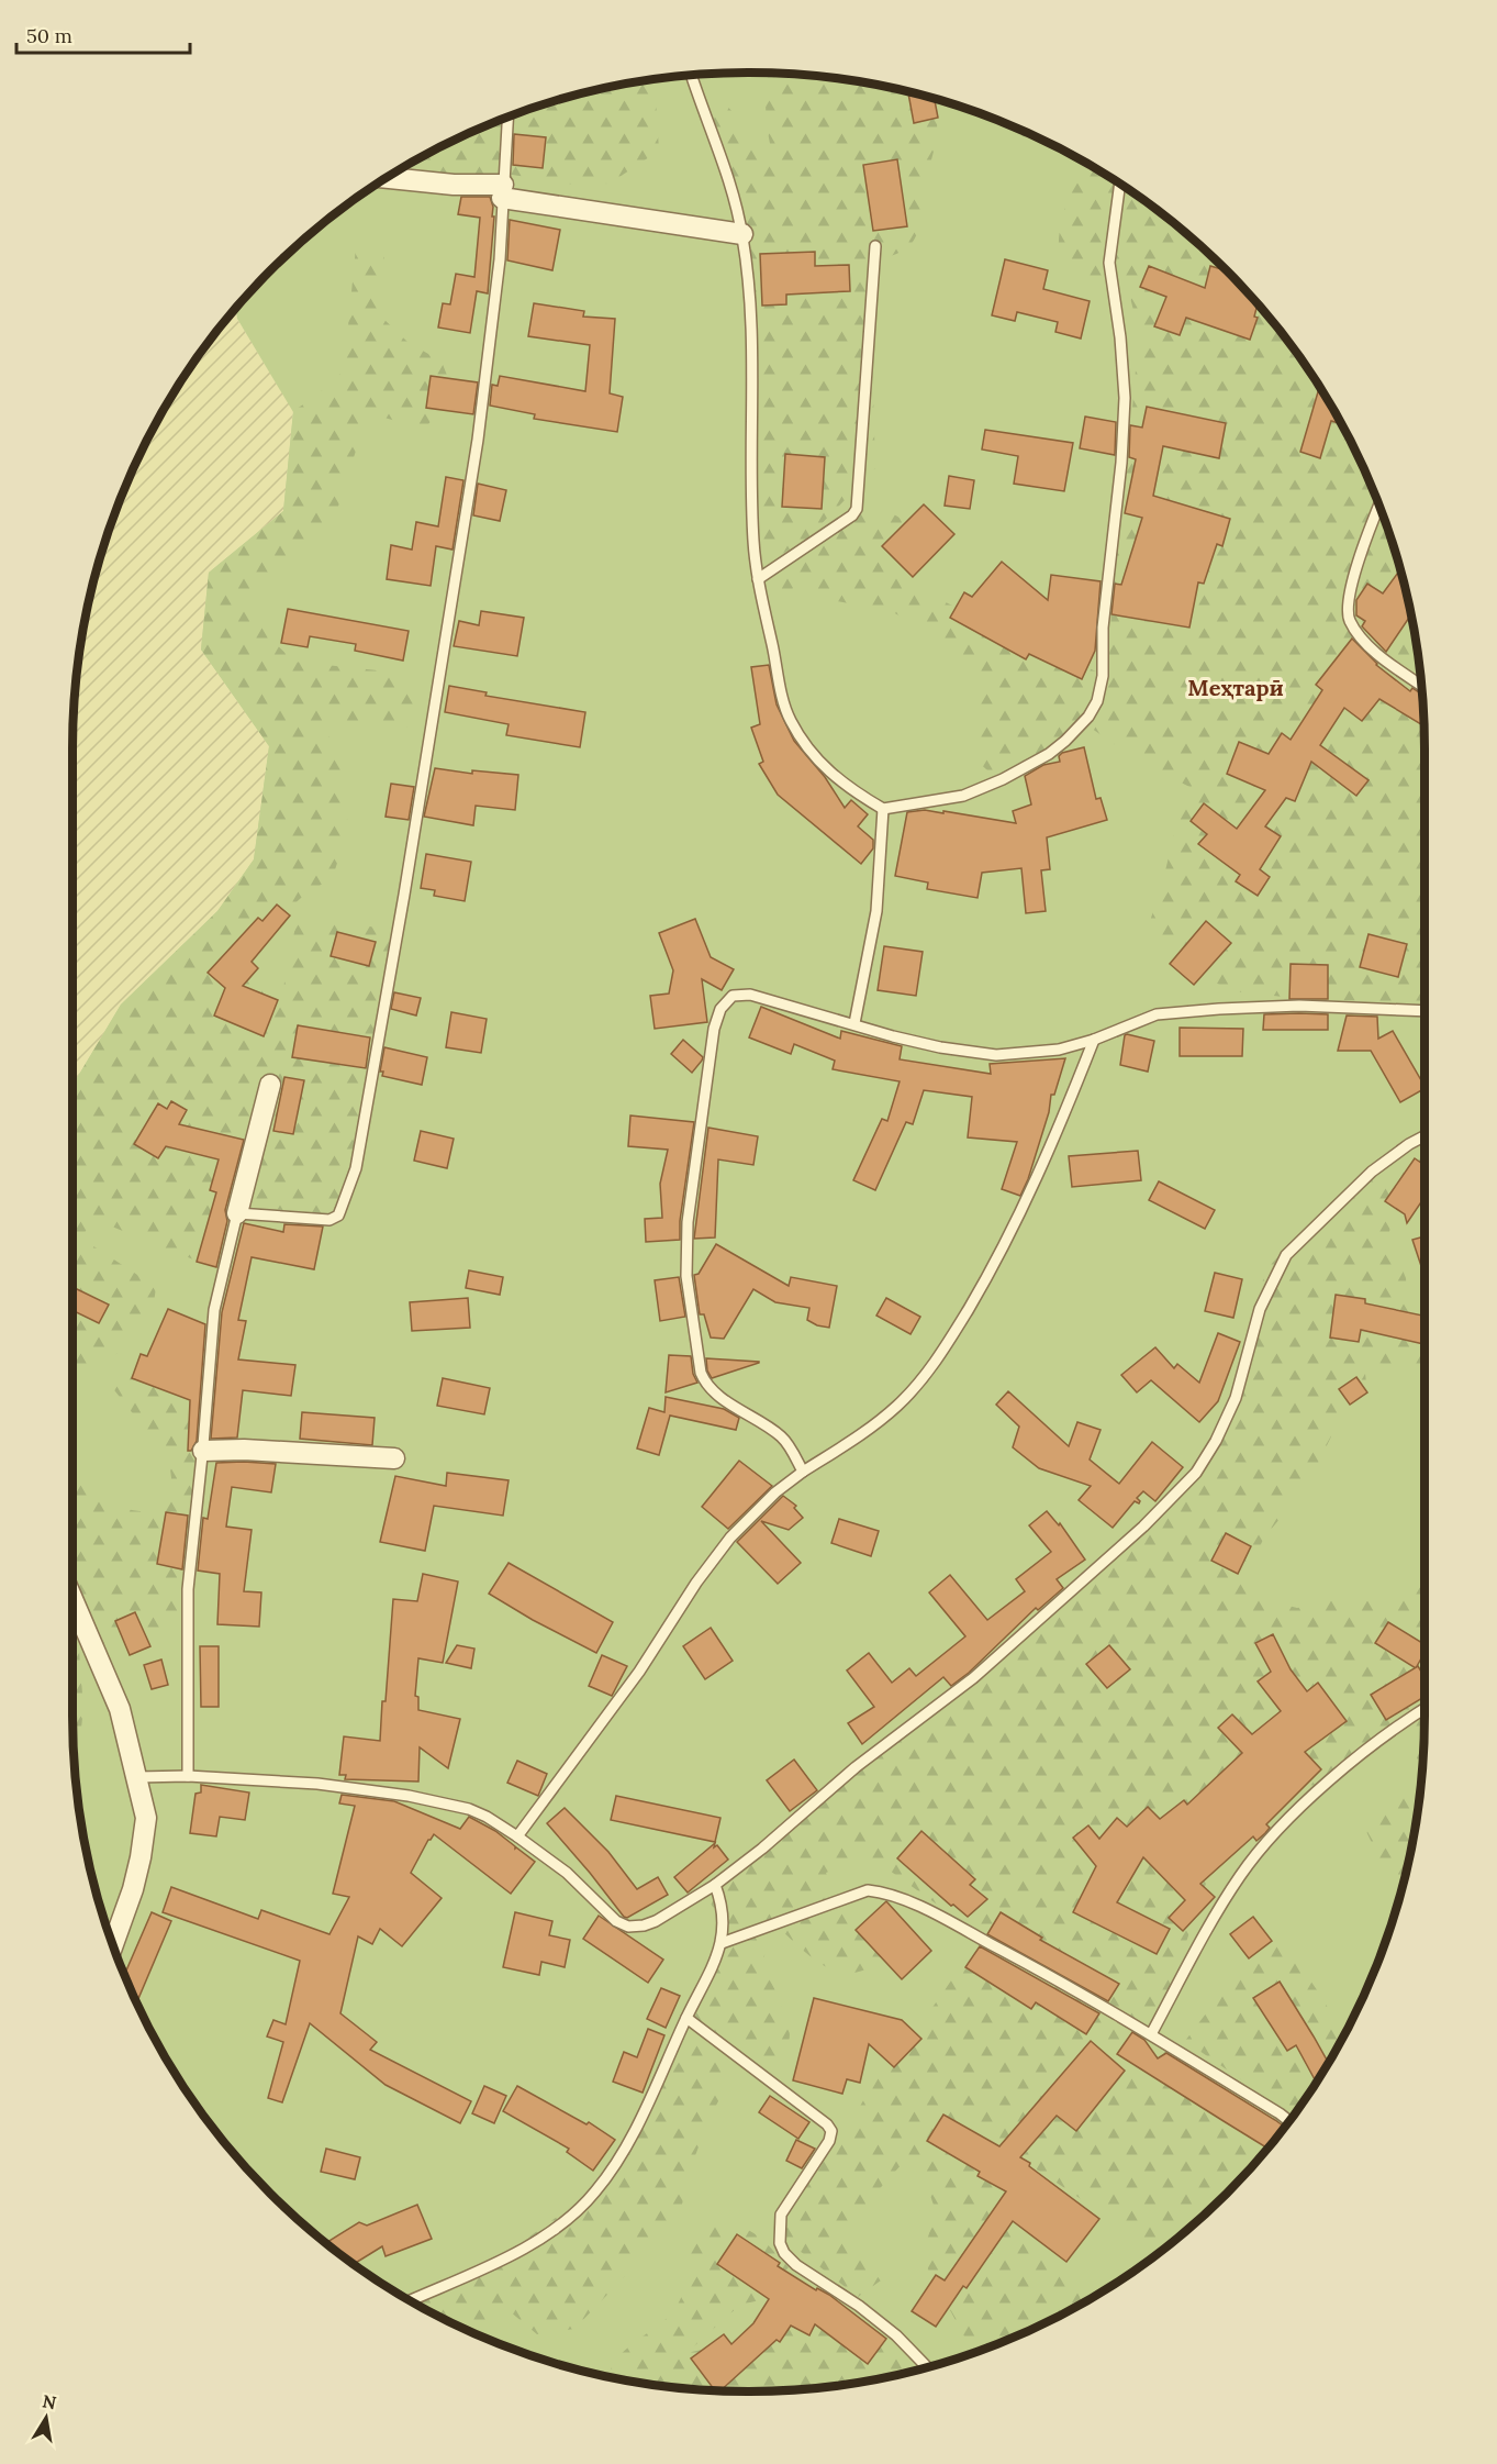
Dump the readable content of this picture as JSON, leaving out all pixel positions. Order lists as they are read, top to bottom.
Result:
{
  "districts": ["Меҳтарӣ"],
  "scale_bar": "50 m",
  "north": "top"
}
